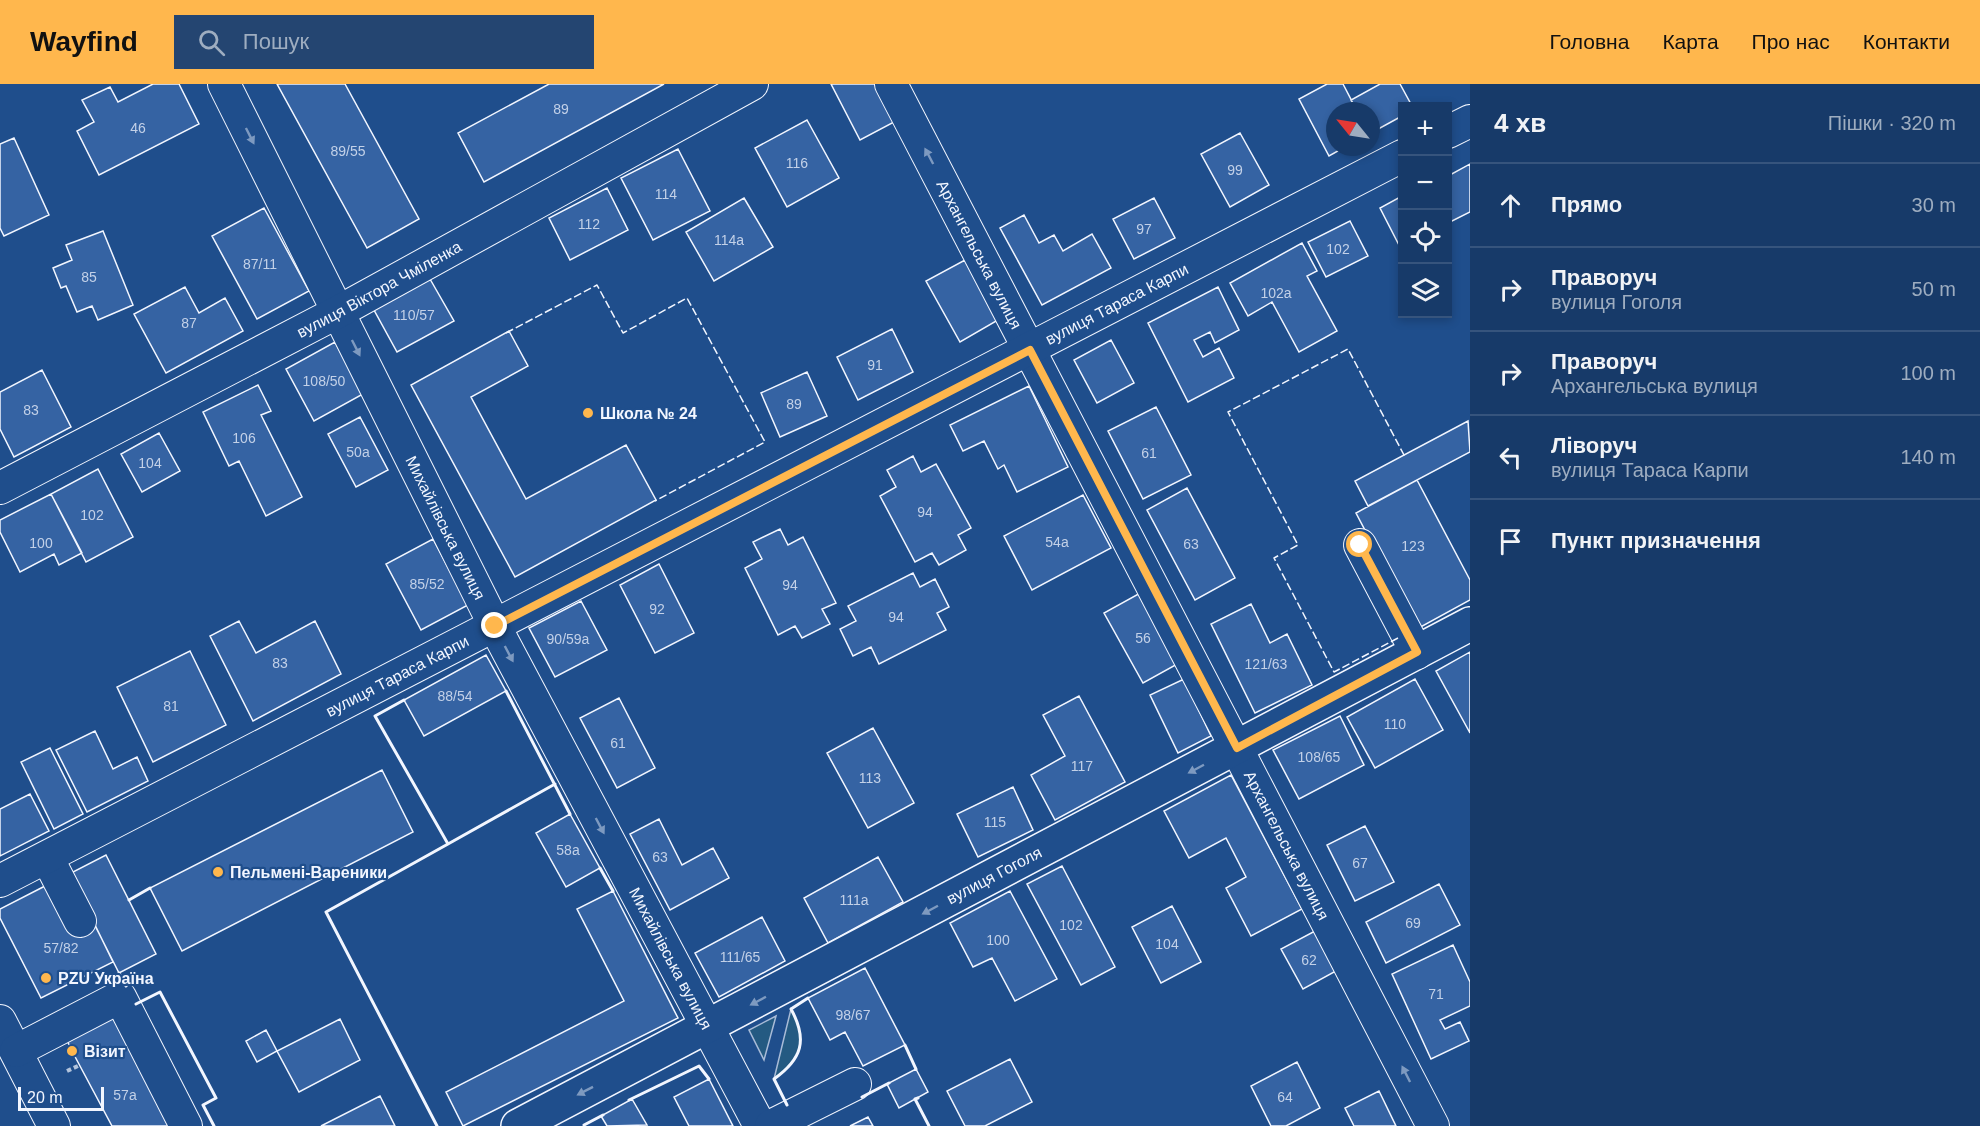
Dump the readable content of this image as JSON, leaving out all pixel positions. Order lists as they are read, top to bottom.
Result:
{
  "streets": {
    "main road": ["вулиця Гоголя"],
    "street": [
      "Архангельська вулиця",
      "вулиця Віктора Чміленка",
      "вулиця Тараса Карпи",
      "Михайлівська вулиця"
    ]
  },
  "crossings": [
    ["Архангельська вулиця", "вулиця Тараса Карпи"],
    ["Архангельська вулиця", "вулиця Гоголя"],
    ["вулиця Віктора Чміленка", "Михайлівська вулиця"],
    ["вулиця Тараса Карпи", "Михайлівська вулиця"],
    ["Михайлівська вулиця", "вулиця Гоголя"]
  ],
  "one_way": ["Архангельська вулиця", "Михайлівська вулиця", "вулиця Гоголя"],
  "places": [
    "Школа № 24",
    "Пельмені-Вареники",
    "PZU Україна",
    "Візит"
  ],
  "house_numbers": [
    "89",
    "46",
    "89/55",
    "116",
    "99",
    "114",
    "112",
    "97",
    "114а",
    "102",
    "87/11",
    "85",
    "102а",
    "110/57",
    "87",
    "91",
    "108/50",
    "89",
    "83",
    "106",
    "50а",
    "61",
    "104",
    "94",
    "102",
    "54а",
    "100",
    "63",
    "123",
    "85/52",
    "94",
    "92",
    "94",
    "56",
    "90/59а",
    "83",
    "121/63",
    "88/54",
    "81",
    "110",
    "61",
    "108/65",
    "117",
    "113",
    "115",
    "58а",
    "63",
    "67",
    "111а",
    "69",
    "102",
    "100",
    "104",
    "57/82",
    "111/65",
    "62",
    "71",
    "98/67",
    "57а",
    "64"
  ],
  "scale_bar": "20 m",
  "north": "top left",
  "page": {
    "header": "Wayfind",
    "search": "Пошук",
    "nav": [
      "Головна",
      "Карта",
      "Про нас",
      "Контакти"
    ],
    "heading": ["4 хв", "Пішки · 320 m"],
    "map_buttons": ["+", "−"],
    "list": [
      ["Прямо", "30 m"],
      ["Праворуч", "вулиця Гоголя", "50 m"],
      ["Праворуч", "Архангельська вулиця", "100 m"],
      ["Ліворуч", "вулиця Тараса Карпи", "140 m"],
      "Пункт призначення"
    ],
    "scale": "20 m"
  }
}
